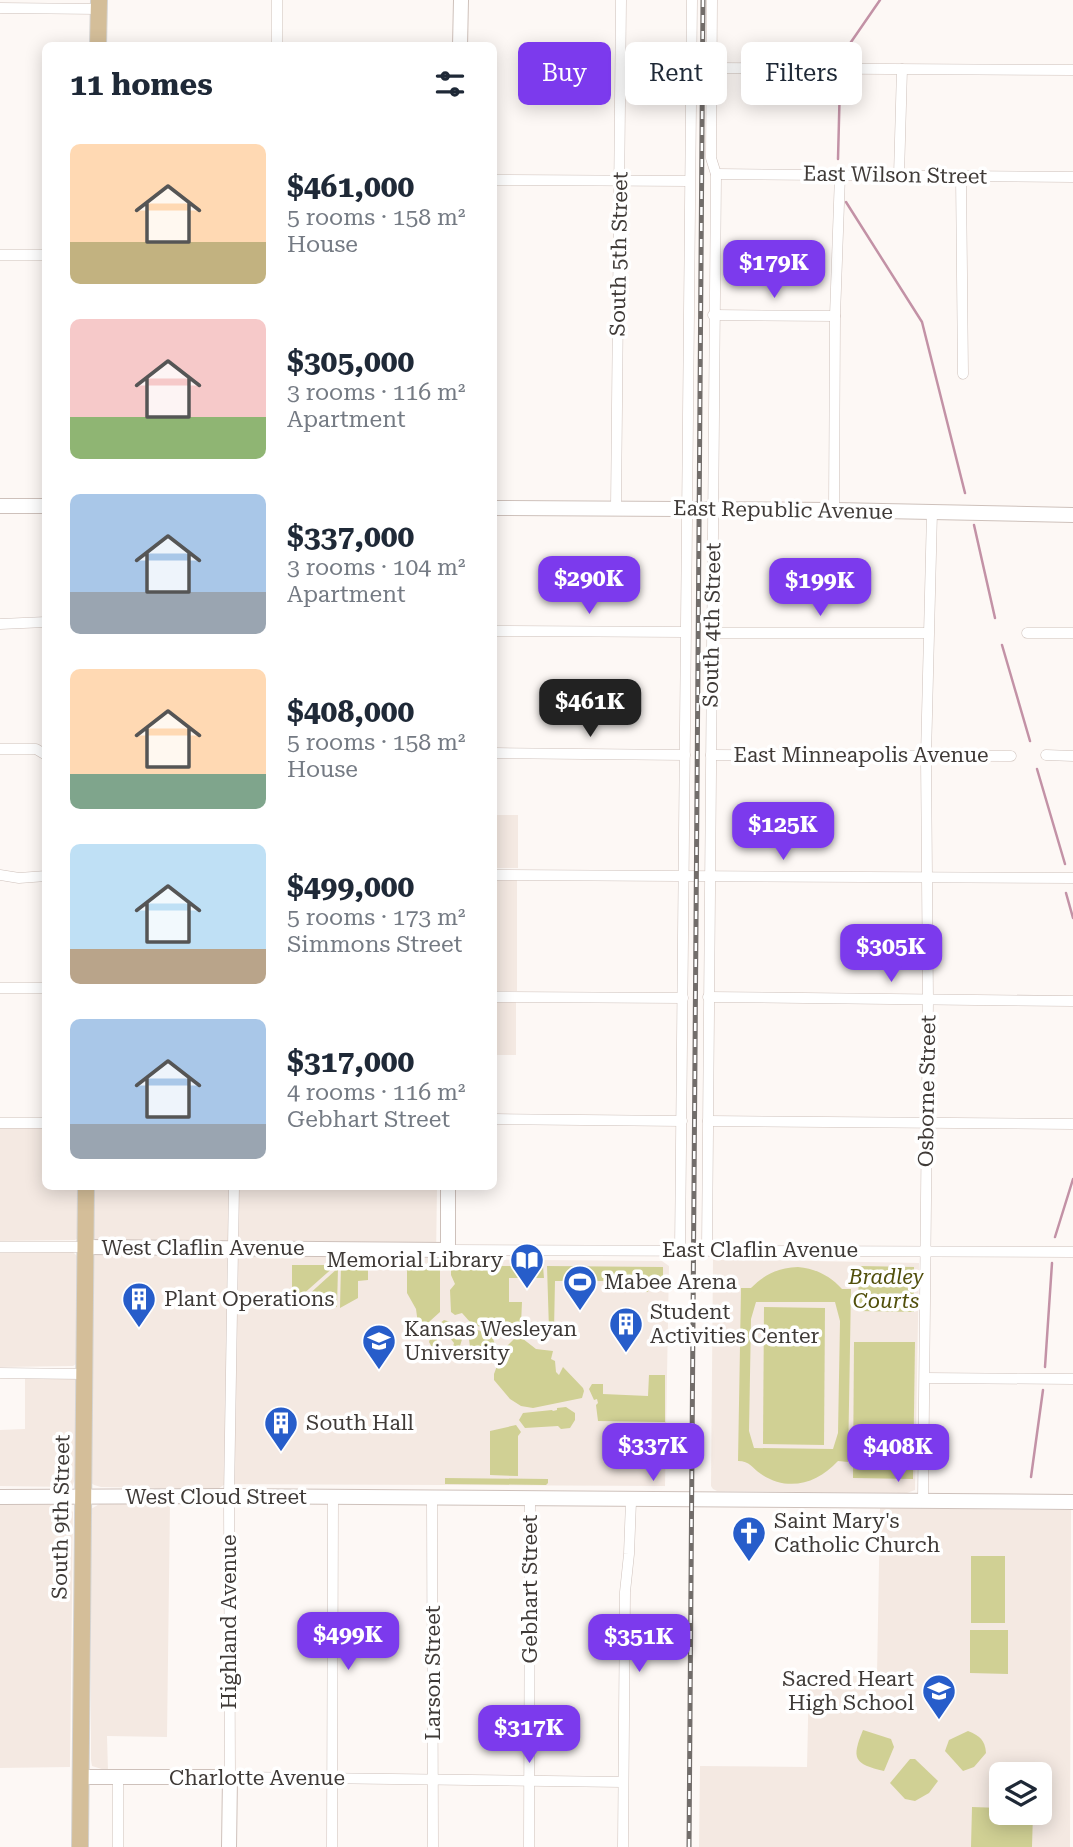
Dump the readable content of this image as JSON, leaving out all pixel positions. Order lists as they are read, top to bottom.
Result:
{
  "streets": {
    "main road": [
      "East Republic Avenue",
      "West Claflin Avenue",
      "West Cloud Street",
      "South 9th Street",
      "Highland Avenue",
      "Charlotte Avenue"
    ],
    "street": [
      "East Wilson Street",
      "South 5th Street",
      "South 4th Street",
      "East Minneapolis Avenue",
      "Osborne Street",
      "East Claflin Avenue",
      "Gebhart Street",
      "Larson Street"
    ]
  },
  "crossings": [
    ["East Wilson Street", "South 4th Street"],
    ["South 5th Street", "East Republic Avenue"],
    ["East Republic Avenue", "South 4th Street"],
    ["East Republic Avenue", "Osborne Street"],
    ["South 4th Street", "East Minneapolis Avenue"],
    ["South 4th Street", "East Claflin Avenue"],
    ["East Minneapolis Avenue", "Osborne Street"],
    ["Osborne Street", "East Claflin Avenue"],
    ["Osborne Street", "West Cloud Street"],
    ["West Claflin Avenue", "East Claflin Avenue"],
    ["West Claflin Avenue", "South 9th Street"],
    ["West Claflin Avenue", "Highland Avenue"],
    ["West Cloud Street", "South 9th Street"],
    ["West Cloud Street", "Gebhart Street"],
    ["West Cloud Street", "Highland Avenue"],
    ["West Cloud Street", "Larson Street"],
    ["South 9th Street", "Charlotte Avenue"],
    ["Gebhart Street", "Charlotte Avenue"],
    ["Highland Avenue", "Charlotte Avenue"],
    ["Larson Street", "Charlotte Avenue"]
  ],
  "parks": ["Bradley Courts"],
  "places": {
    "library": ["Memorial Library"],
    "sports": ["Mabee Arena"],
    "building": ["Plant Operations", "Student Activities Center", "South Hall"],
    "school or university": ["Kansas Wesleyan University", "Sacred Heart High School"],
    "church": ["Saint Mary's Catholic Church"]
  },
  "page": {
    "chip": ["Buy", "Rent", "Filters"],
    "heading": "11 homes",
    "list": [
      {
        "name": "$461,000",
        "note": "5 rooms · 158 m² · House"
      },
      {
        "name": "$305,000",
        "note": "3 rooms · 116 m² · Apartment"
      },
      {
        "name": "$337,000",
        "note": "3 rooms · 104 m² · Apartment"
      },
      {
        "name": "$408,000",
        "note": "5 rooms · 158 m² · House"
      },
      {
        "name": "$499,000",
        "note": "5 rooms · 173 m² · Simmons Street"
      },
      {
        "name": "$317,000",
        "note": "4 rooms · 116 m² · Gebhart Street"
      }
    ],
    "price": [
      "$179K",
      "$290K",
      "$199K",
      "$461K",
      "$125K",
      "$305K",
      "$337K",
      "$408K",
      "$499K",
      "$351K",
      "$317K"
    ]
  }
}
